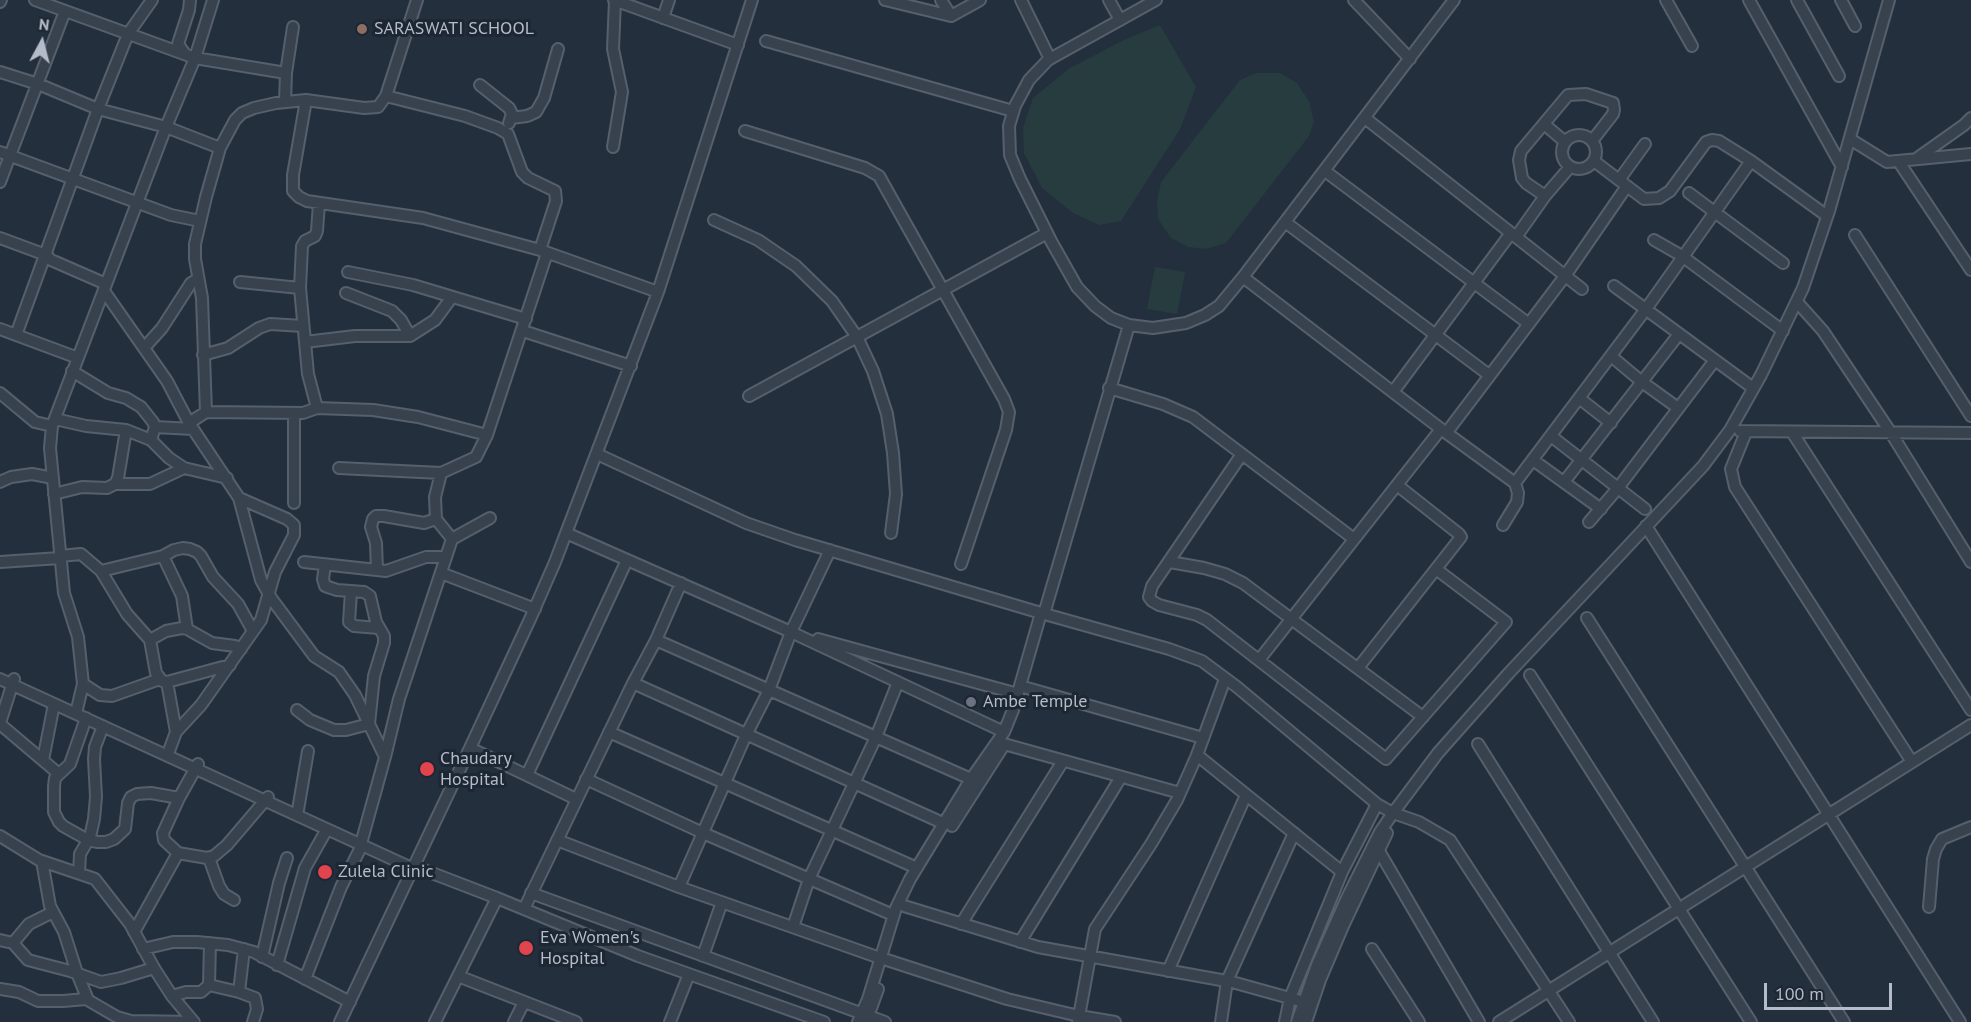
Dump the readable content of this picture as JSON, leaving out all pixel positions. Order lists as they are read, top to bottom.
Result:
{
  "places": [
    "SARASWATI SCHOOL",
    "Ambe Temple",
    "Chaudary Hospital",
    "Zulela Clinic",
    "Eva Women's Hospital"
  ],
  "scale_bar": "100 m",
  "north": "top"
}
